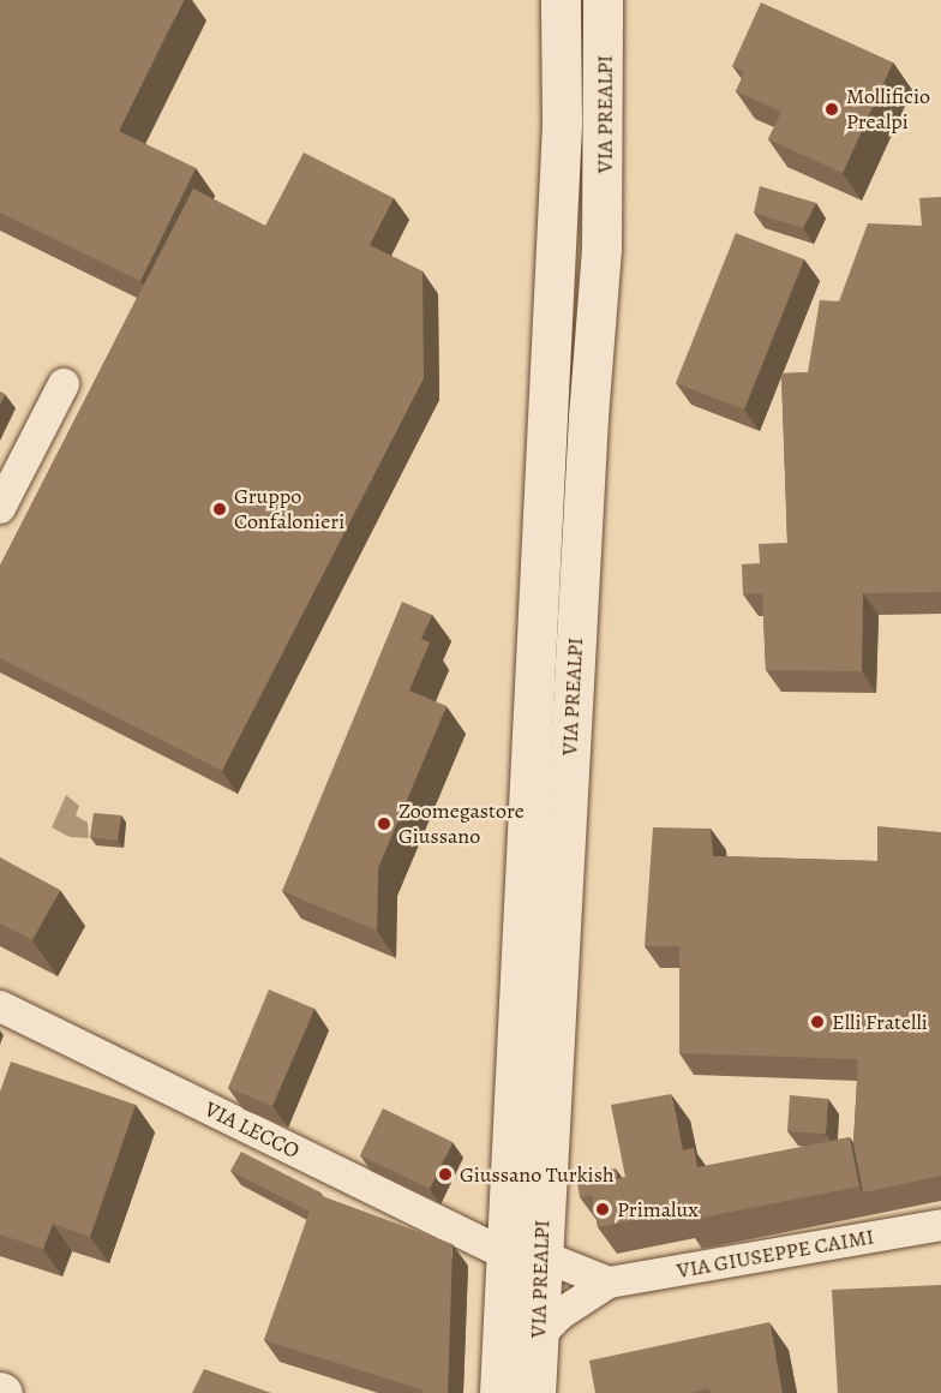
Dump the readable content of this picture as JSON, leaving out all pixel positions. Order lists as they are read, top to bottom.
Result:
{
  "streets": {
    "main road": ["VIA PREALPI"],
    "street": ["VIA LECCO", "VIA GIUSEPPE CAIMI"]
  },
  "crossings": [
    ["VIA PREALPI", "VIA LECCO"],
    ["VIA LECCO", "VIA GIUSEPPE CAIMI"]
  ],
  "places": [
    "Mollificio Prealpi",
    "Gruppo Confalonieri",
    "Zoomegastore Giussano",
    "Elli Fratelli",
    "Giussano Turkish",
    "Primalux"
  ]
}
